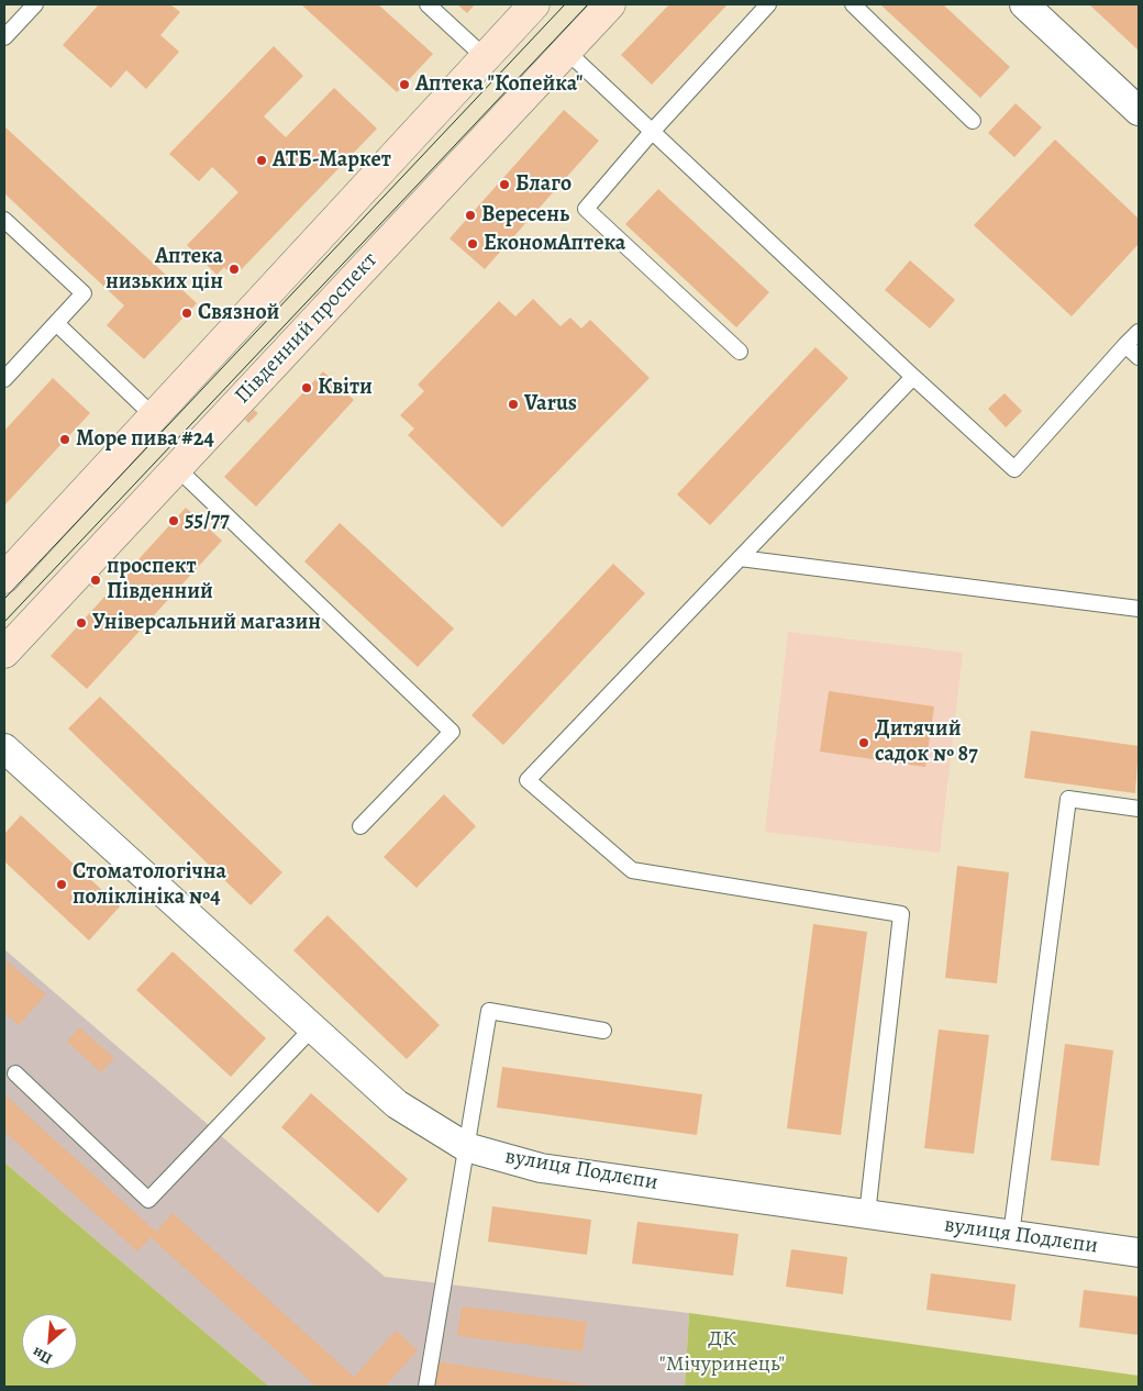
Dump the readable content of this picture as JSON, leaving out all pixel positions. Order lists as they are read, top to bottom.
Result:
{
  "streets": {
    "main road": ["Південний проспект"],
    "street": ["вулиця Подлєпи"]
  },
  "parks": ["ДК \"Мічуринець\""],
  "places": [
    "Аптека \"Копейка\"",
    "АТБ-Маркет",
    "Благо",
    "Вересень",
    "ЕкономАптека",
    "Аптека низьких цін",
    "Связной",
    "Квіти",
    "Varus",
    "Море пива #24",
    "55/77",
    "проспект Південний",
    "Універсальний магазин",
    "Дитячий садок № 87",
    "Стоматологічна поліклініка №4"
  ],
  "north": "bottom left"
}
